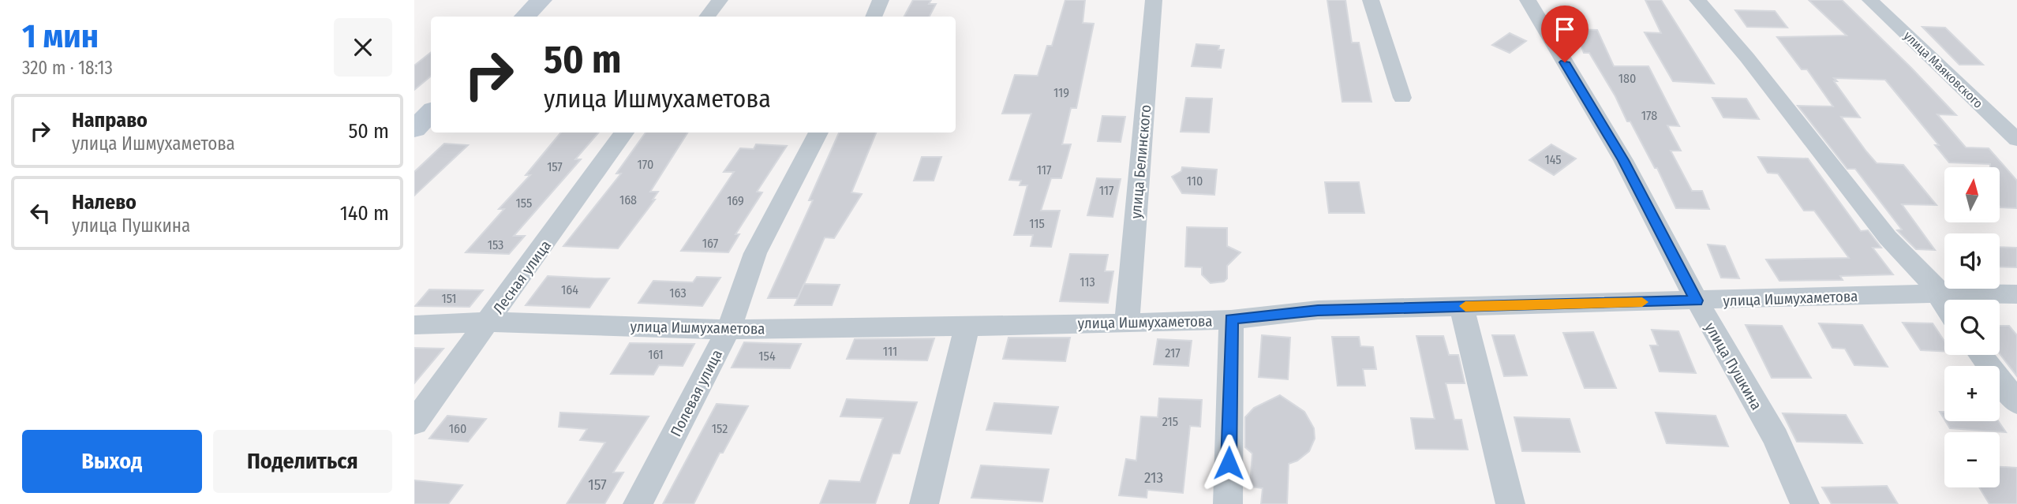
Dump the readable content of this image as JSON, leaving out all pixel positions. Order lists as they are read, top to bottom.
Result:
{
  "streets": {
    "street": [
      "улица Маяковского",
      "улица Белинского",
      "Лесная улица",
      "улица Ишмухаметова",
      "улица Пушкина",
      "Полевая улица"
    ]
  },
  "crossings": [
    ["улица Белинского", "улица Ишмухаметова"],
    ["Лесная улица", "улица Ишмухаметова"],
    ["улица Ишмухаметова", "улица Пушкина"],
    ["улица Ишмухаметова", "Полевая улица"]
  ],
  "house_numbers": [
    "180",
    "119",
    "178",
    "145",
    "170",
    "157",
    "117",
    "110",
    "117",
    "168",
    "169",
    "155",
    "115",
    "167",
    "153",
    "113",
    "164",
    "163",
    "151",
    "111",
    "217",
    "161",
    "154",
    "215",
    "160",
    "152",
    "213",
    "157"
  ],
  "north": "top",
  "page": {
    "heading": ["1 мин", "320 m · 18:13"],
    "turn": ["50 m", "улица Ишмухаметова"],
    "list": [
      {
        "name": "Направо",
        "note": "улица Ишмухаметова",
        "value": "50 m"
      },
      {
        "name": "Налево",
        "note": "улица Пушкина",
        "value": "140 m"
      }
    ],
    "map_buttons": ["+", "−"],
    "buttons": ["Выход", "Поделиться"]
  }
}
